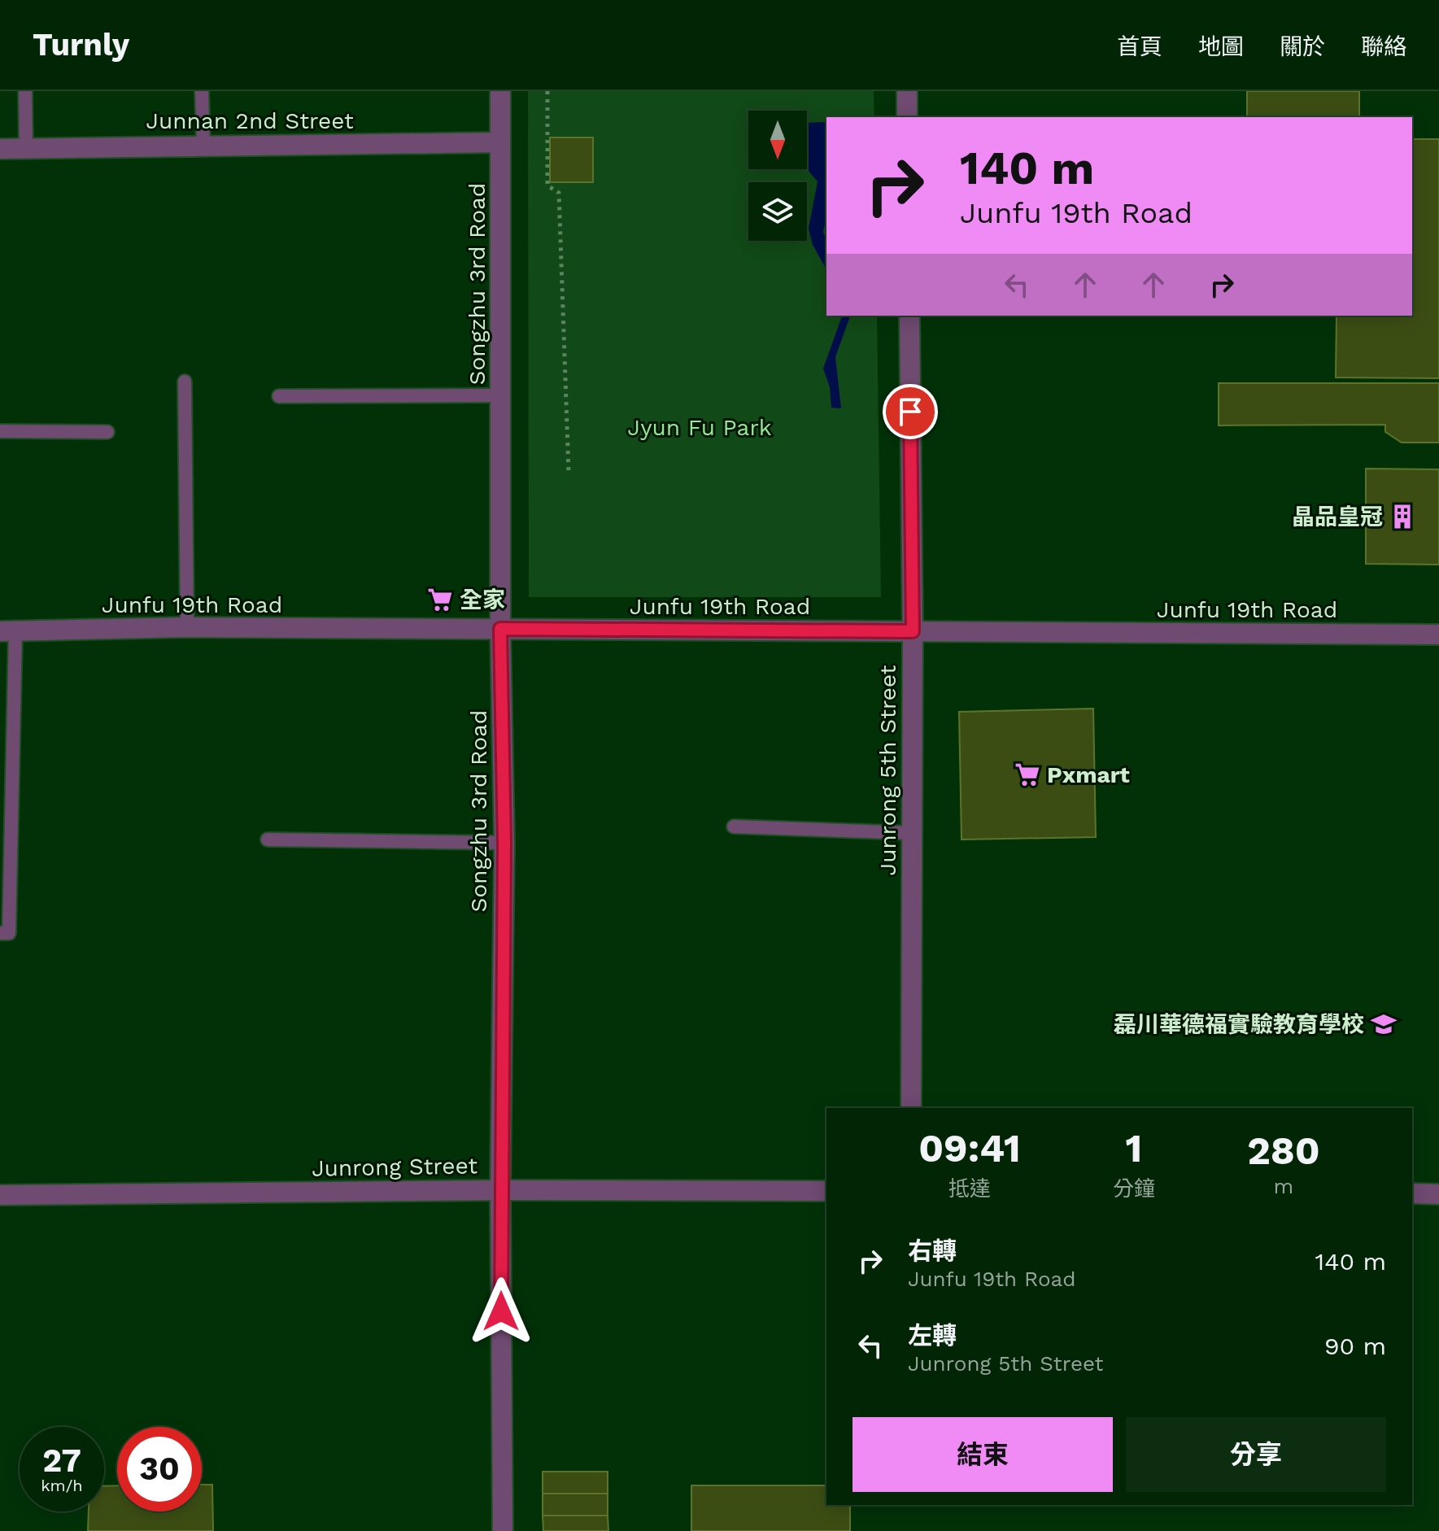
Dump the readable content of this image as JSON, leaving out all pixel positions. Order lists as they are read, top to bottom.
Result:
{
  "streets": {
    "street": [
      "Junnan 2nd Street",
      "Songzhu 3rd Road",
      "Junfu 19th Road",
      "Junrong 5th Street",
      "Junrong Street"
    ]
  },
  "crossings": [
    ["Junnan 2nd Street", "Songzhu 3rd Road"],
    ["Songzhu 3rd Road", "Junfu 19th Road"],
    ["Songzhu 3rd Road", "Junrong Street"],
    ["Junfu 19th Road", "Junrong 5th Street"]
  ],
  "parks": ["Jyun Fu Park"],
  "places": {
    "building": ["晶品皇冠"],
    "supermarket": ["全家", "Pxmart"],
    "school or university": ["磊川華德福實驗教育學校"]
  },
  "north": "bottom",
  "page": {
    "header": "Turnly",
    "nav": [
      "首頁",
      "地圖",
      "關於",
      "聯絡"
    ],
    "turn": ["140 m", "Junfu 19th Road"],
    "eta": [
      "09:41",
      "抵達",
      "1",
      "分鐘",
      "280",
      "m"
    ],
    "list": [
      {
        "name": "右轉",
        "note": "Junfu 19th Road",
        "value": "140 m"
      },
      {
        "name": "左轉",
        "note": "Junrong 5th Street",
        "value": "90 m"
      }
    ],
    "buttons": ["結束", "分享"],
    "speed": "27 km/h",
    "limit": "30"
  }
}
